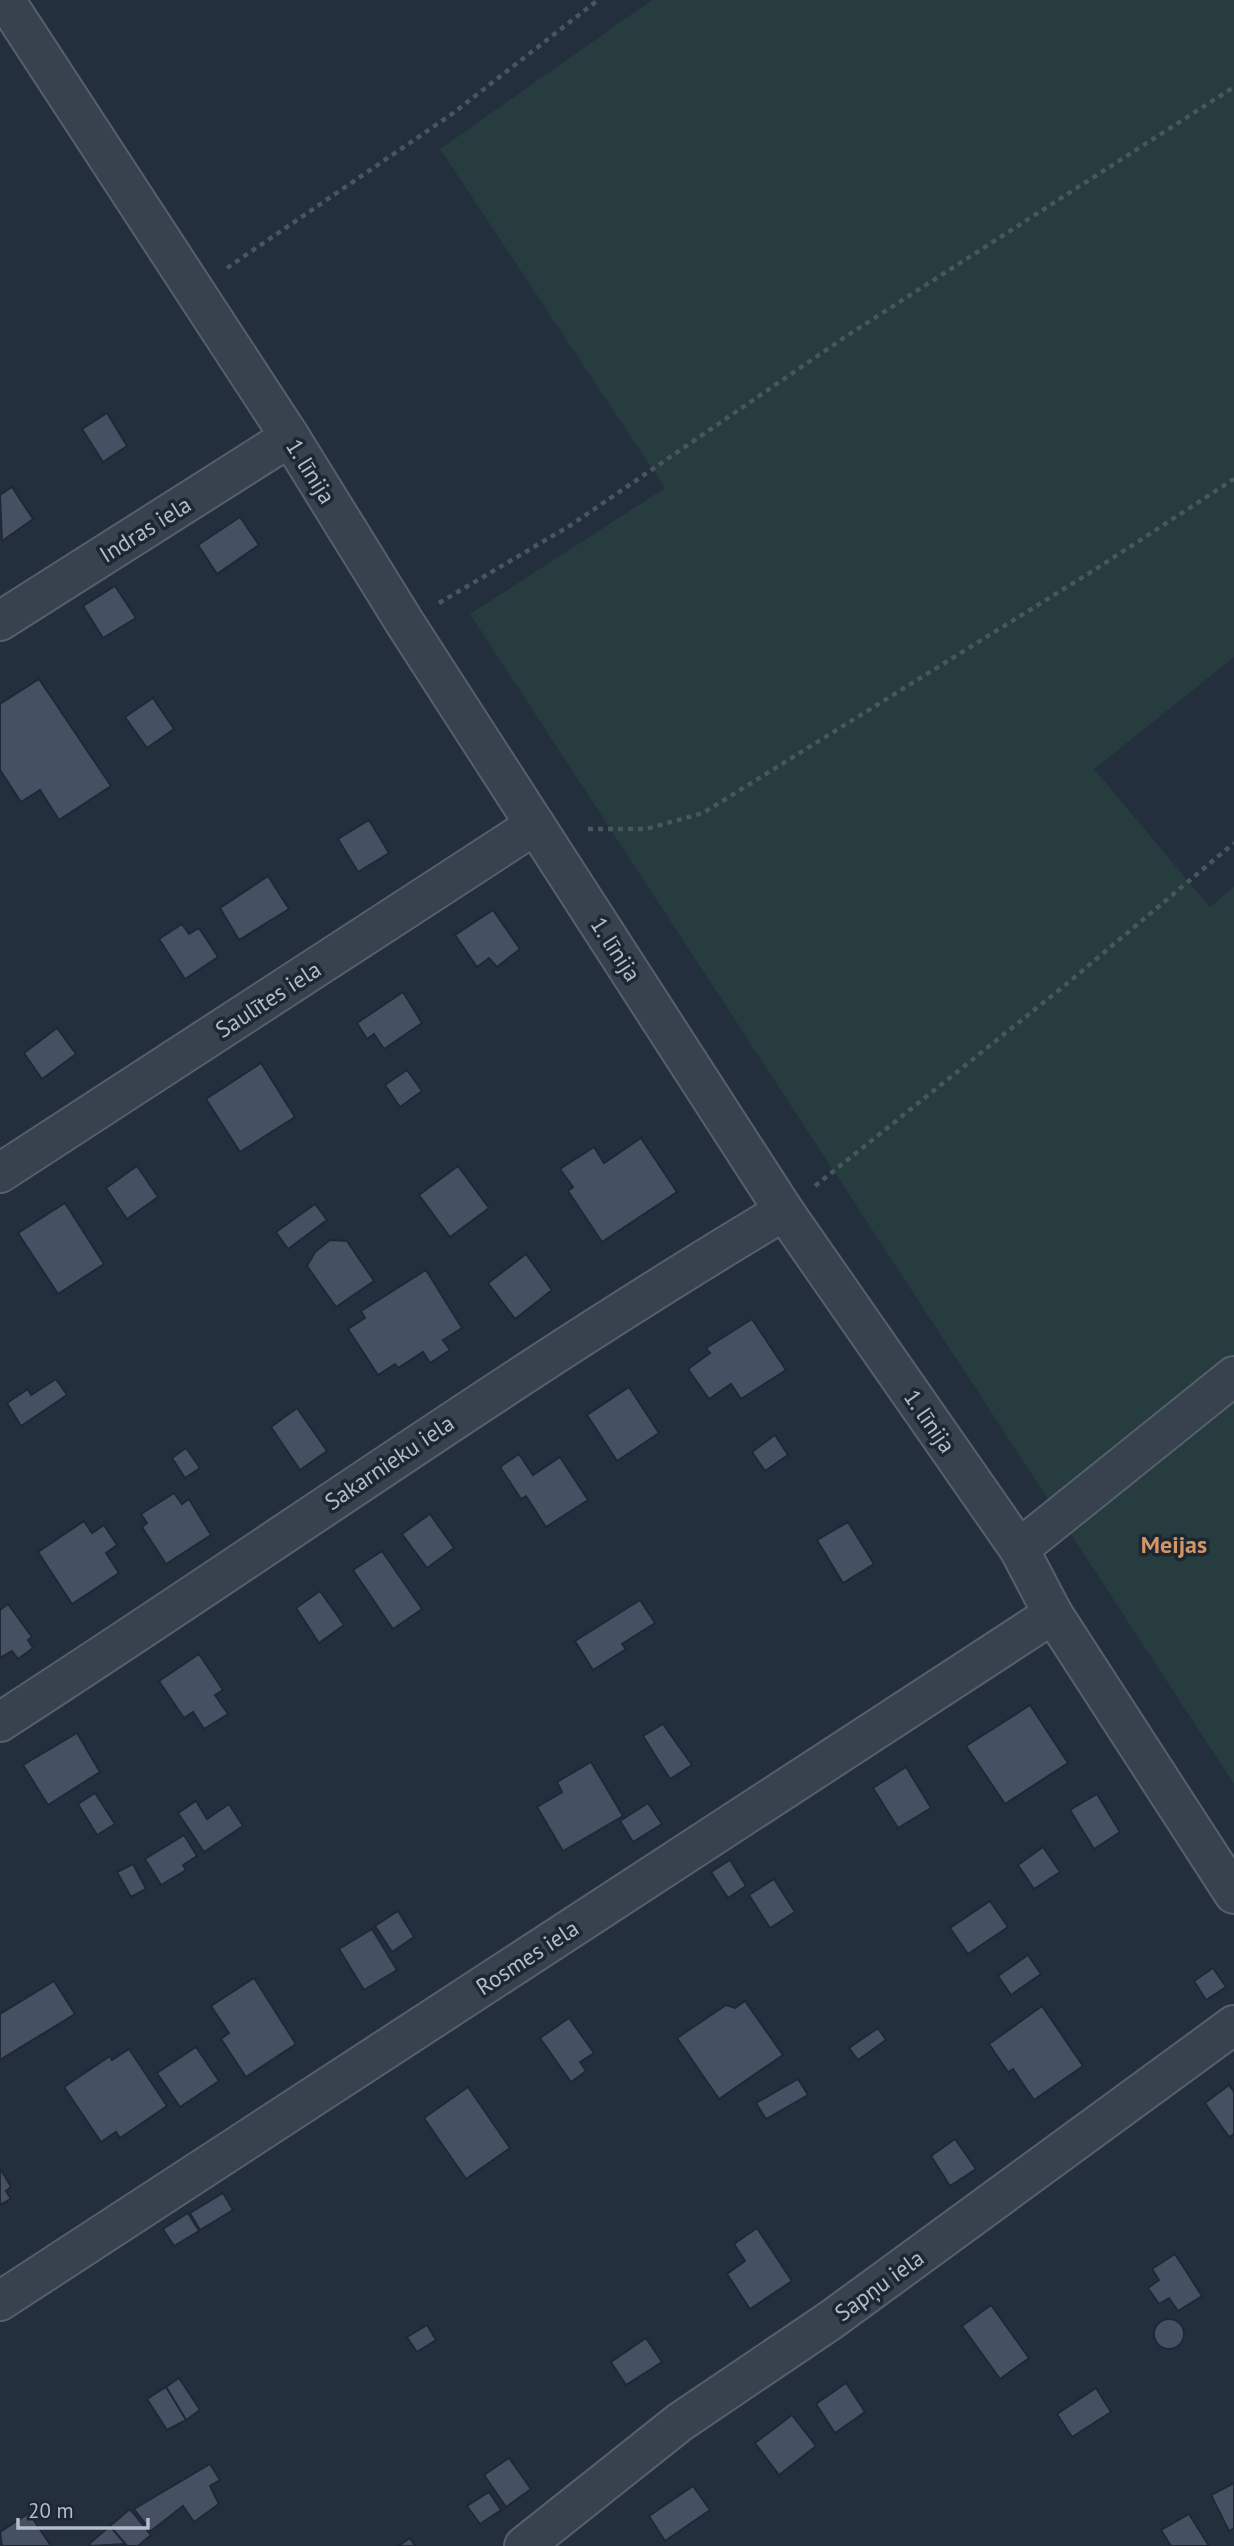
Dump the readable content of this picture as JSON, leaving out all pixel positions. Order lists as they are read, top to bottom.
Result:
{
  "streets": {
    "street": [
      "1. līnija",
      "Indras iela",
      "Saulītes iela",
      "Sakarnieku iela",
      "Rosmes iela",
      "Sapņu iela"
    ]
  },
  "crossings": [
    ["1. līnija", "Indras iela"],
    ["1. līnija", "Saulītes iela"],
    ["1. līnija", "Sakarnieku iela"],
    ["1. līnija", "Rosmes iela"]
  ],
  "districts": ["Meijas"],
  "scale_bar": "20 m"
}
